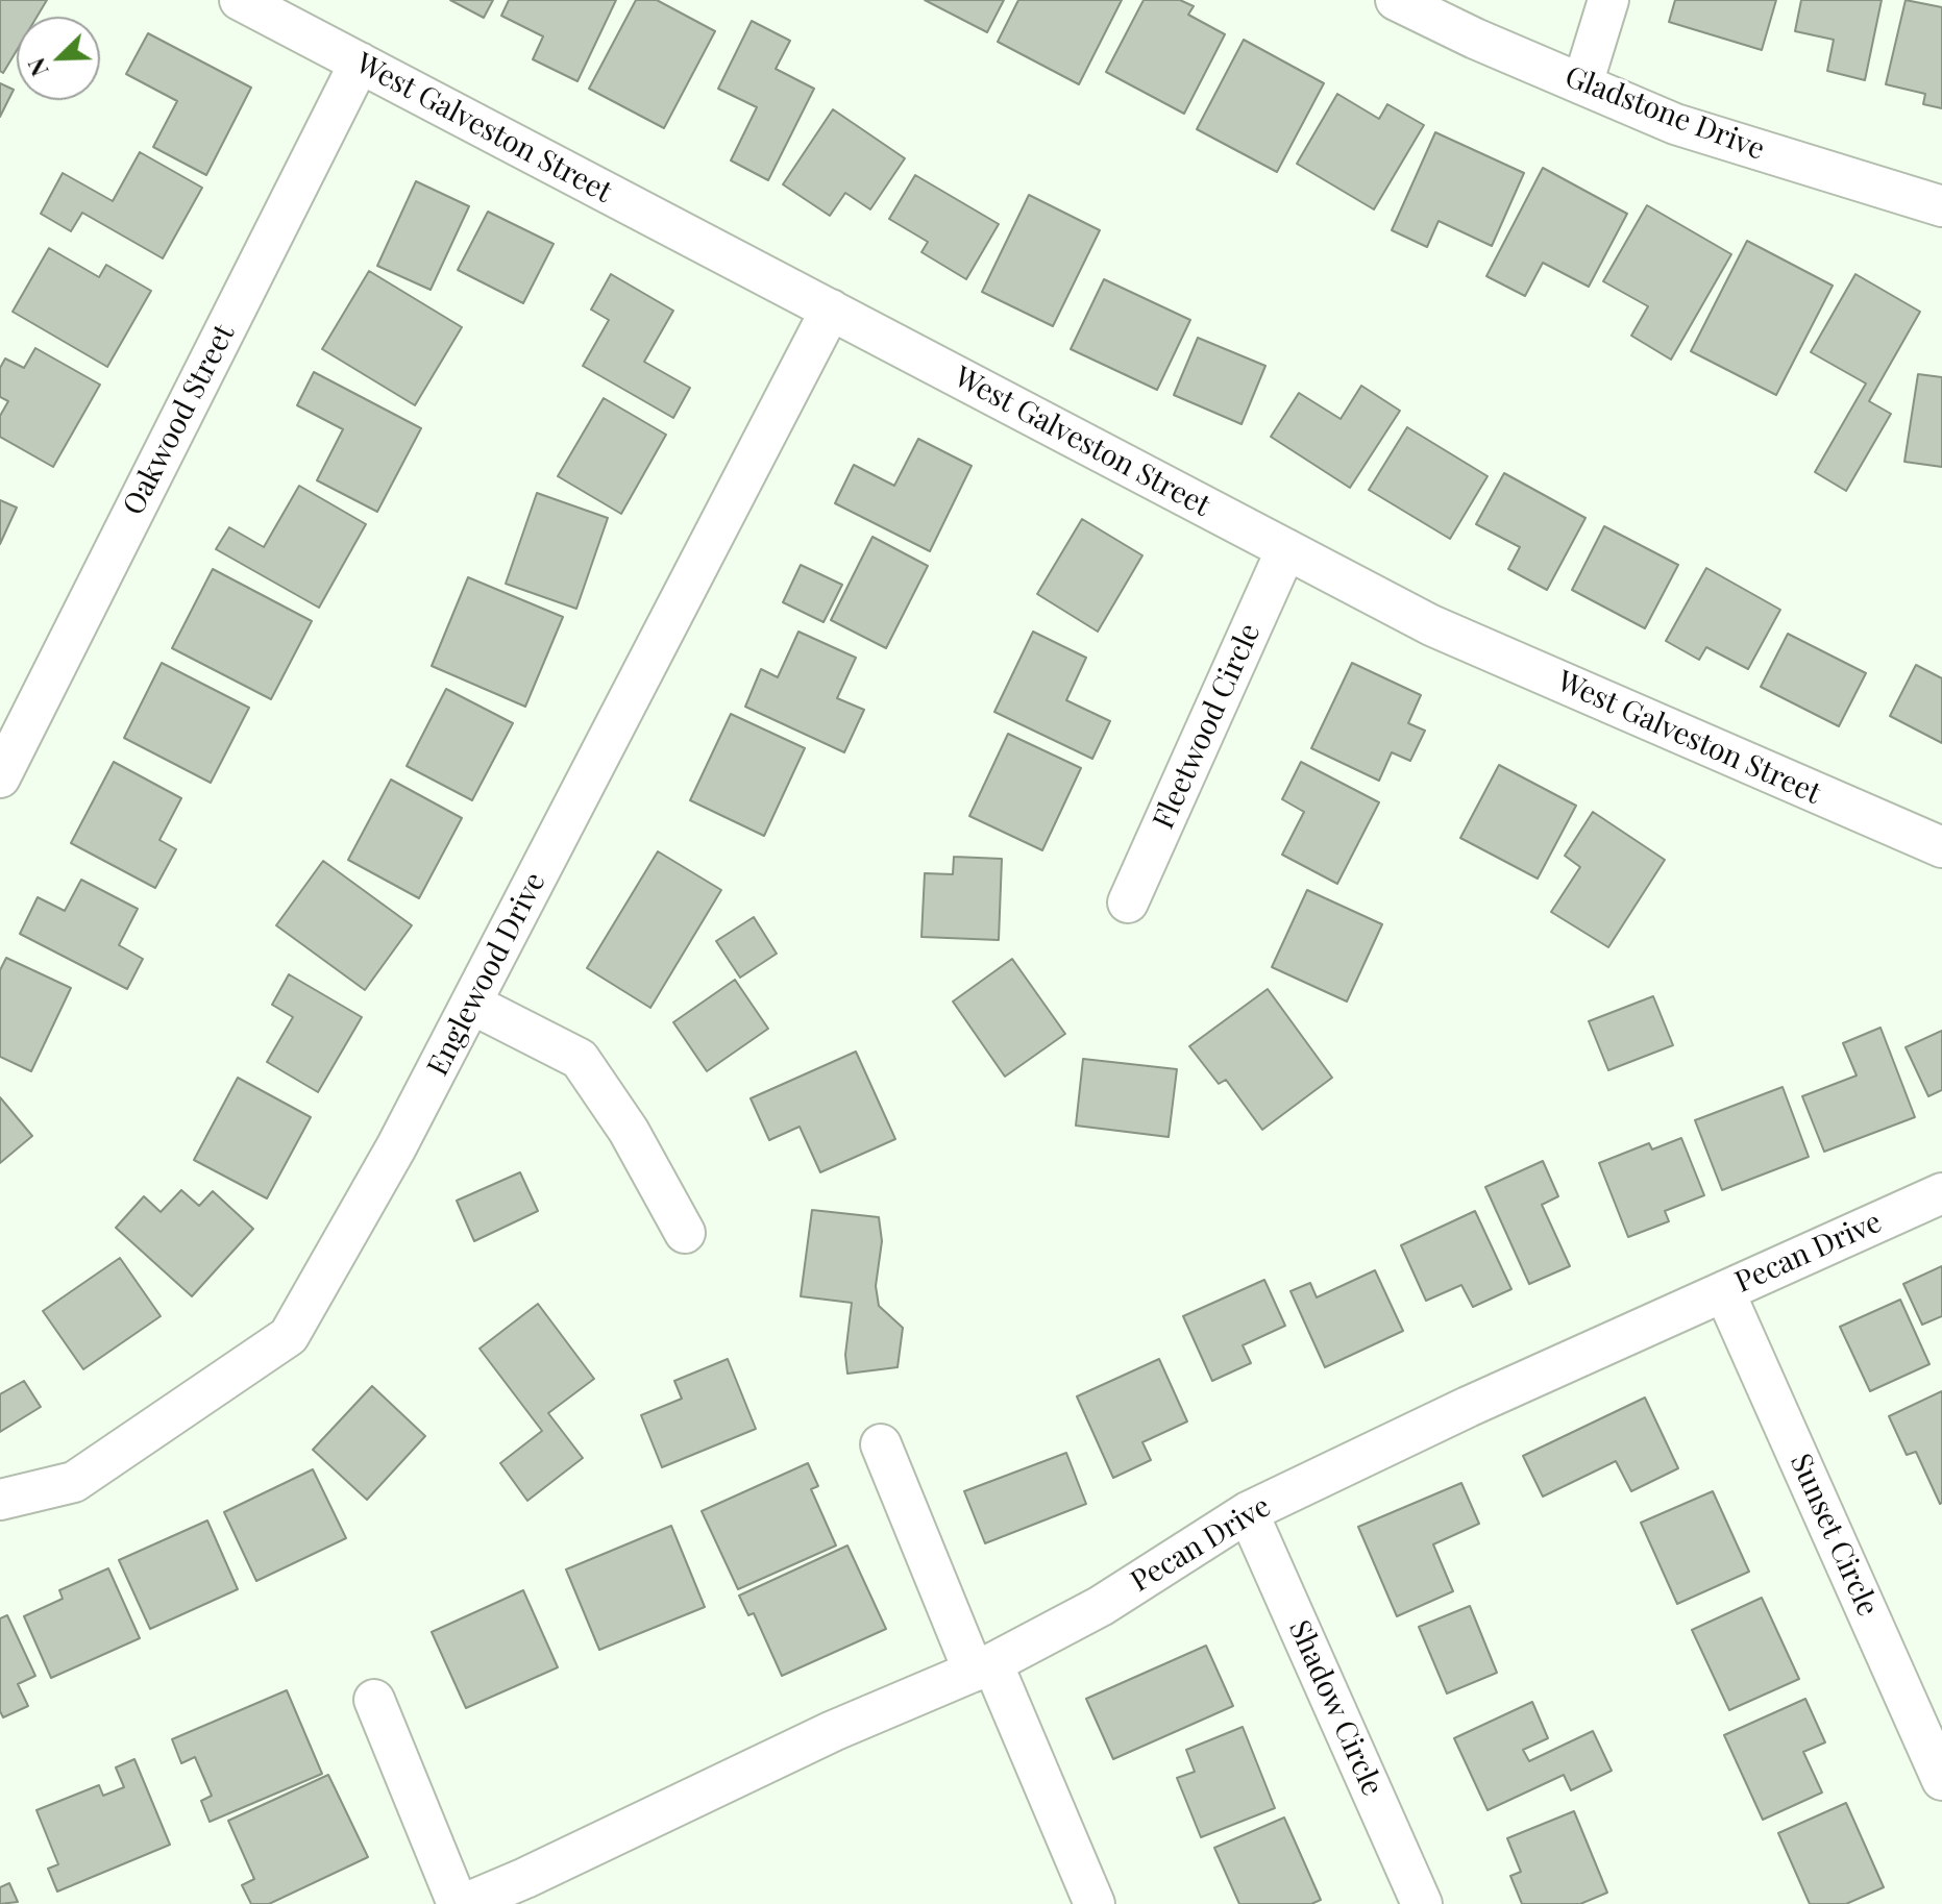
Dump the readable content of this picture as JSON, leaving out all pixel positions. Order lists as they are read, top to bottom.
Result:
{
  "streets": {
    "street": [
      "Gladstone Drive",
      "West Galveston Street",
      "Oakwood Street",
      "Fleetwood Circle",
      "Englewood Drive",
      "Pecan Drive",
      "Sunset Circle",
      "Shadow Circle"
    ]
  },
  "crossings": [
    ["West Galveston Street", "Oakwood Street"],
    ["West Galveston Street", "Fleetwood Circle"],
    ["West Galveston Street", "Englewood Drive"],
    ["Pecan Drive", "Sunset Circle"],
    ["Pecan Drive", "Shadow Circle"]
  ],
  "north": "bottom left"
}
